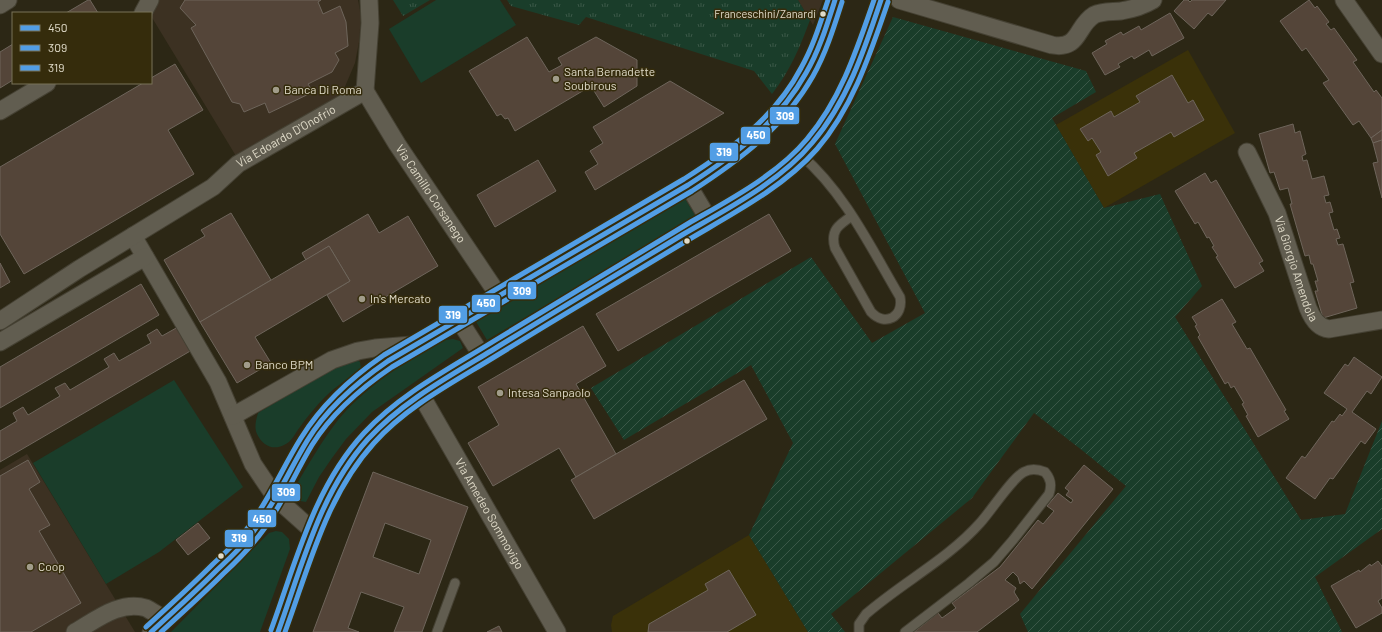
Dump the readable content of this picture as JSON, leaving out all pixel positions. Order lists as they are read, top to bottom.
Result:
{
  "streets": {
    "street": [
      "Via Edoardo D'Onofrio",
      "Via Camillo Corsanego",
      "Via Giorgio Amendola",
      "Via Amedeo Sommovigo"
    ]
  },
  "crossings": [
    ["Via Edoardo D'Onofrio", "Via Camillo Corsanego"]
  ],
  "places": [
    "Franceschini/Zanardi",
    "Santa Bernadette Soubirous",
    "Banca Di Roma",
    "In's Mercato",
    "Banco BPM",
    "Intesa Sanpaolo",
    "Coop"
  ],
  "lines": ["transit line 450", "transit line 319", "transit line 309"],
  "legend": ["450", "309", "319"]
}
